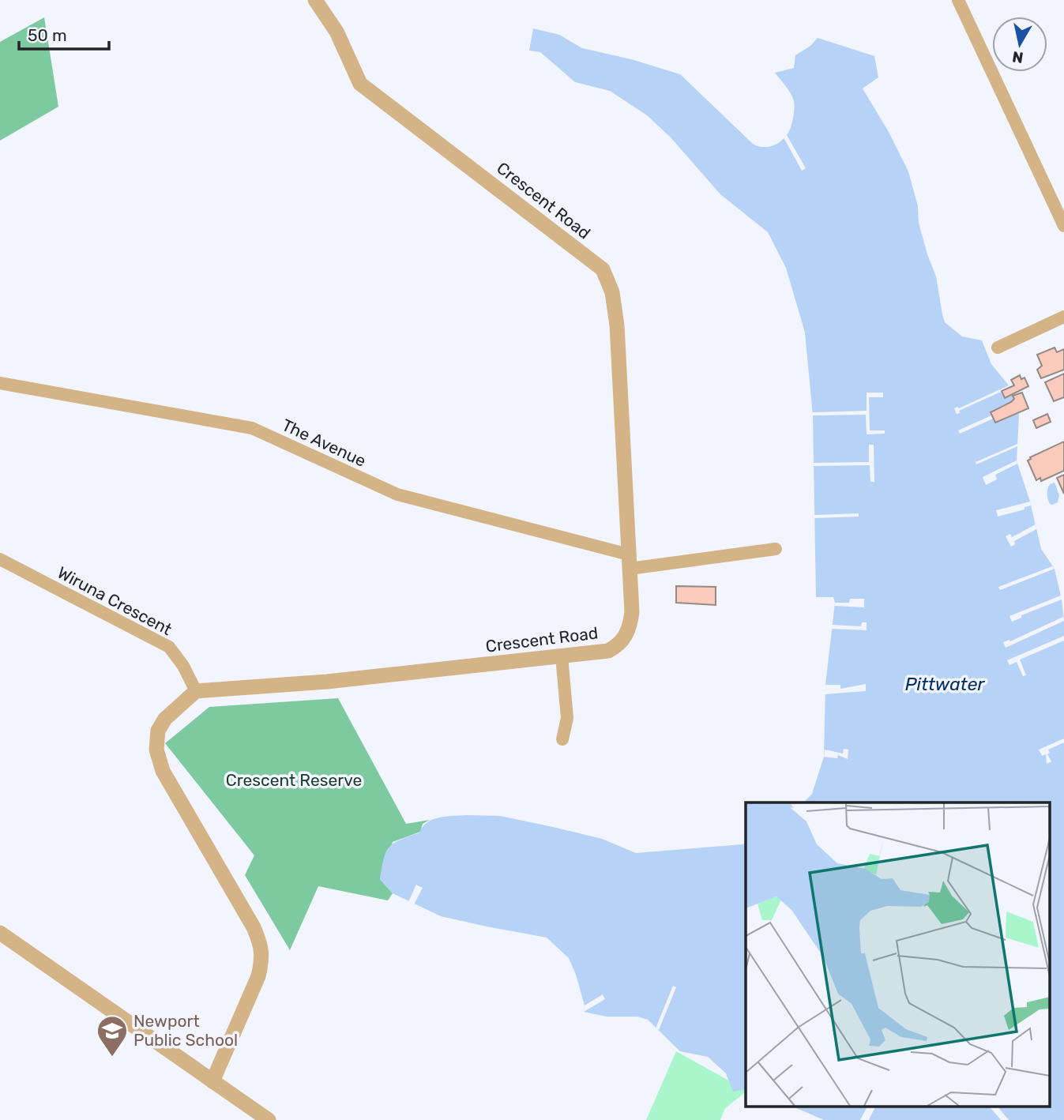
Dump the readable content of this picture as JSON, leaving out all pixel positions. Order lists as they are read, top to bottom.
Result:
{
  "streets": {
    "street": ["Crescent Road", "The Avenue", "Wiruna Crescent"]
  },
  "crossings": [
    ["Crescent Road", "The Avenue"],
    ["Crescent Road", "Wiruna Crescent"]
  ],
  "water": ["Pittwater"],
  "parks": ["Crescent Reserve"],
  "places": {
    "school or university": ["Newport Public School"]
  },
  "scale_bar": "50 m",
  "north": "bottom"
}
